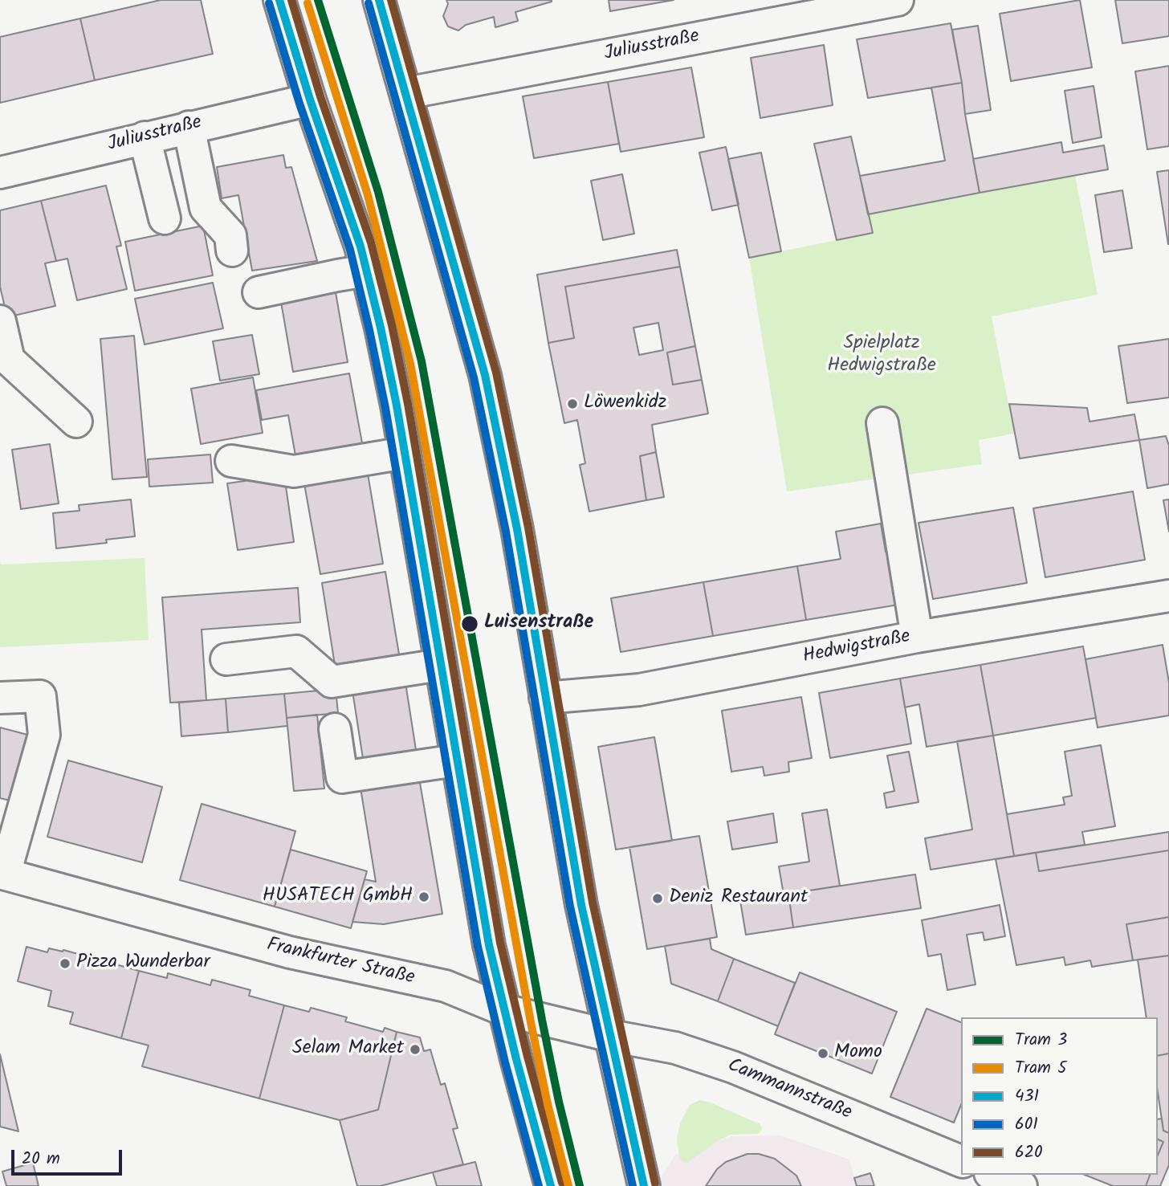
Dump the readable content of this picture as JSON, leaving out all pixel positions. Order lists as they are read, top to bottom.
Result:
{
  "streets": {
    "street": [
      "Juliusstraße",
      "Hedwigstraße",
      "Frankfurter Straße",
      "Cammannstraße"
    ]
  },
  "crossings": [
    ["Frankfurter Straße", "Cammannstraße"]
  ],
  "parks": ["Spielplatz Hedwigstraße"],
  "places": [
    "Löwenkidz",
    "Luisenstraße",
    "HUSATECH GmbH",
    "Deniz Restaurant",
    "Pizza Wunderbar",
    "Selam Market",
    "Momo"
  ],
  "lines": [
    "tram line 3",
    "transit line 431",
    "transit line 620",
    "tram line 5",
    "transit line 601"
  ],
  "legend": [
    "Tram 3",
    "Tram 5",
    "431",
    "601",
    "620"
  ],
  "scale_bar": "20 m"
}
